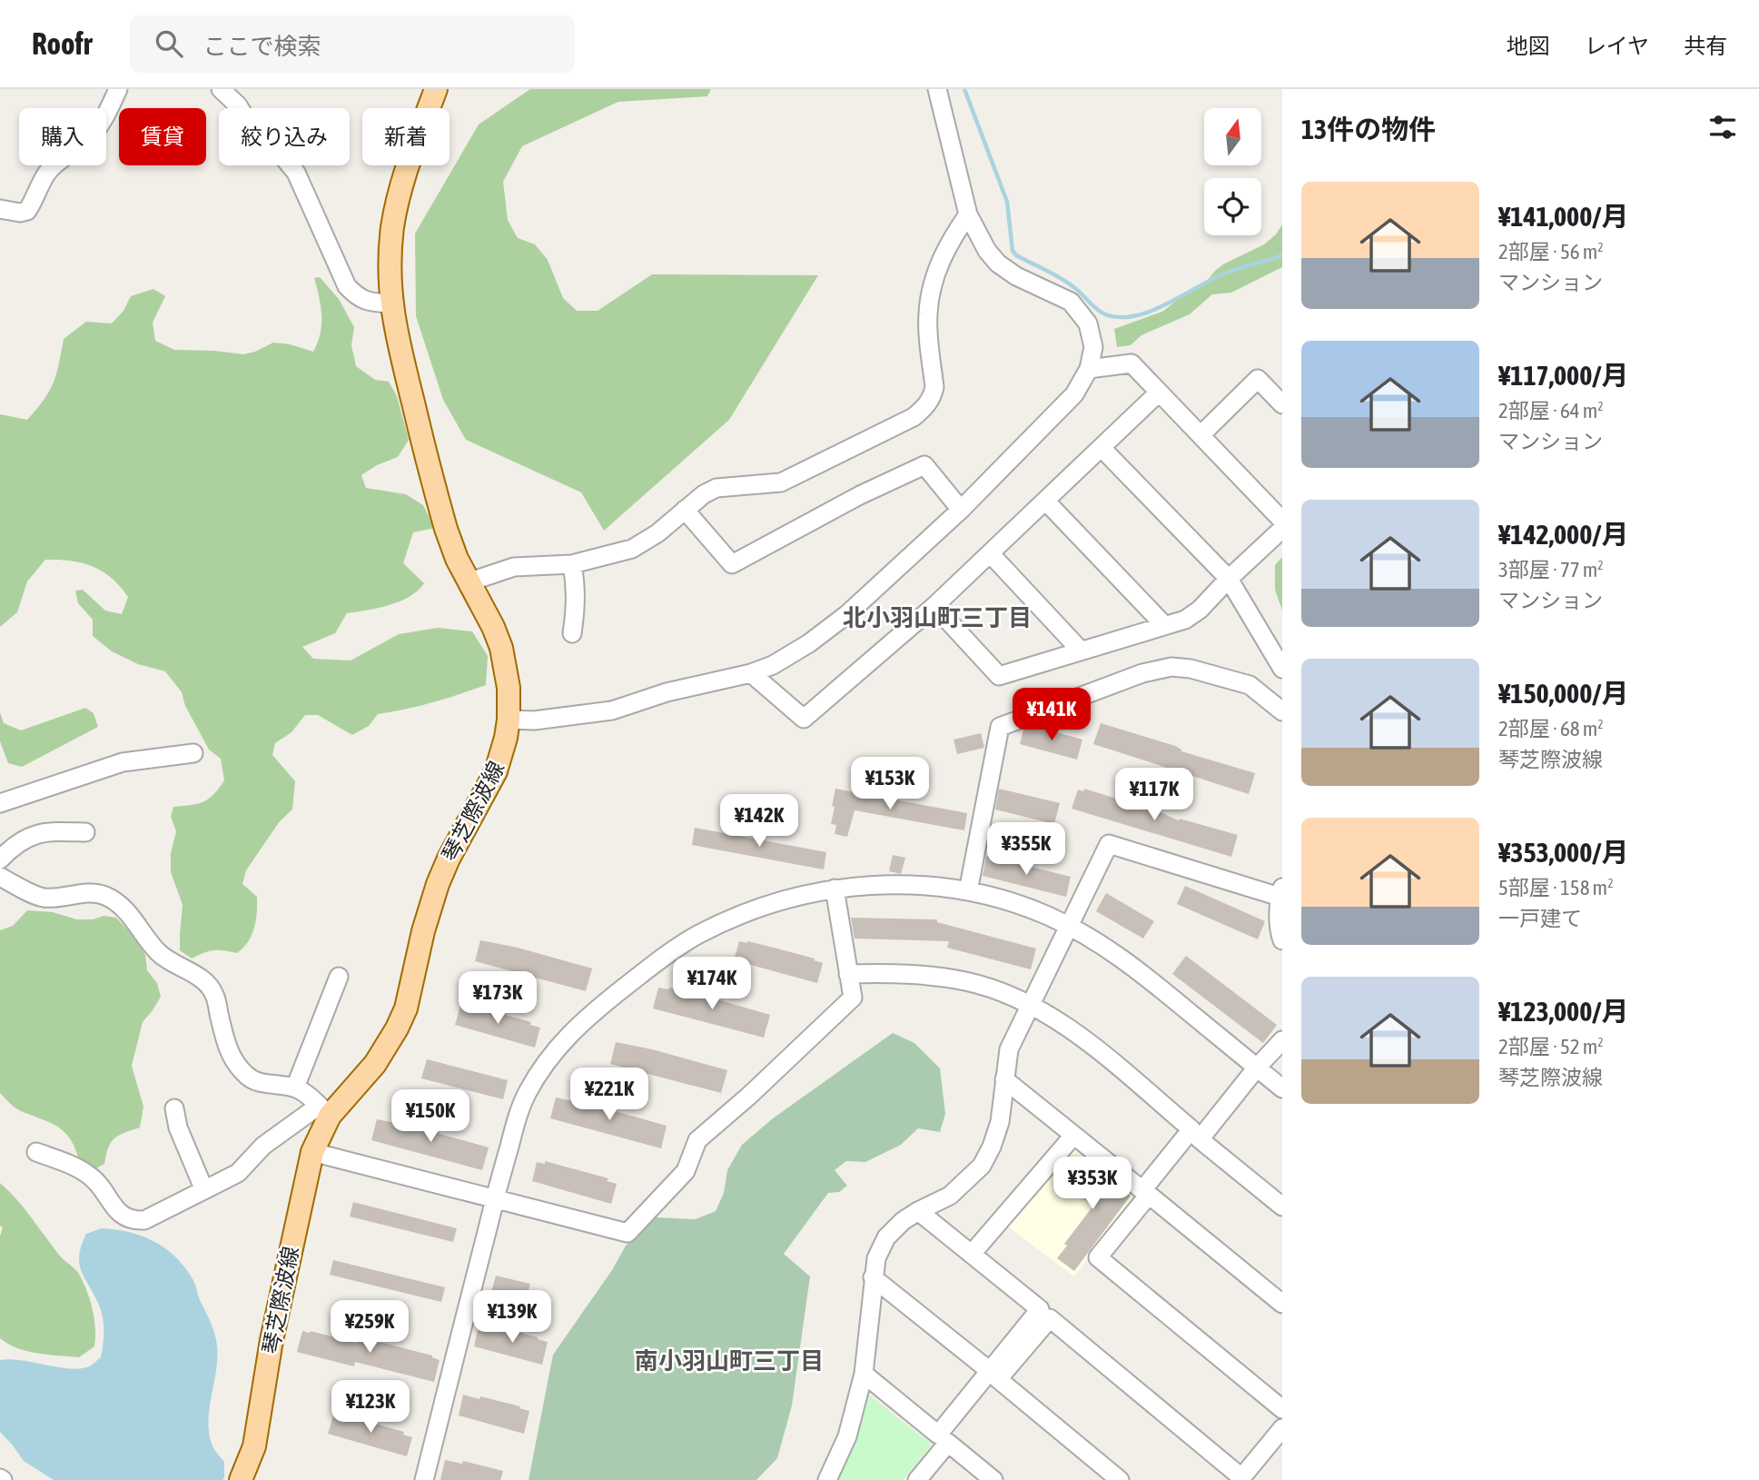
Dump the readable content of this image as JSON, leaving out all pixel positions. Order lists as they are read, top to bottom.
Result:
{
  "streets": {
    "main road": ["琴芝際波線"]
  },
  "districts": ["北小羽山町三丁目", "南小羽山町三丁目"],
  "north": "top",
  "page": {
    "header": "Roofr",
    "search": "ここで検索",
    "nav": ["地図", "レイヤ", "共有"],
    "heading": "13件の物件",
    "chip": [
      "購入",
      "賃貸",
      "絞り込み",
      "新着"
    ],
    "list": [
      {
        "name": "¥141,000/月",
        "note": "2部屋 · 56 m² · マンション"
      },
      {
        "name": "¥117,000/月",
        "note": "2部屋 · 64 m² · マンション"
      },
      {
        "name": "¥142,000/月",
        "note": "3部屋 · 77 m² · マンション"
      },
      {
        "name": "¥150,000/月",
        "note": "2部屋 · 68 m² · 琴芝際波線"
      },
      {
        "name": "¥353,000/月",
        "note": "5部屋 · 158 m² · 一戸建て"
      },
      {
        "name": "¥123,000/月",
        "note": "2部屋 · 52 m² · 琴芝際波線"
      }
    ],
    "price": [
      "¥141K",
      "¥153K",
      "¥117K",
      "¥142K",
      "¥355K",
      "¥174K",
      "¥173K",
      "¥221K",
      "¥150K",
      "¥353K",
      "¥139K",
      "¥259K",
      "¥123K"
    ]
  }
}
